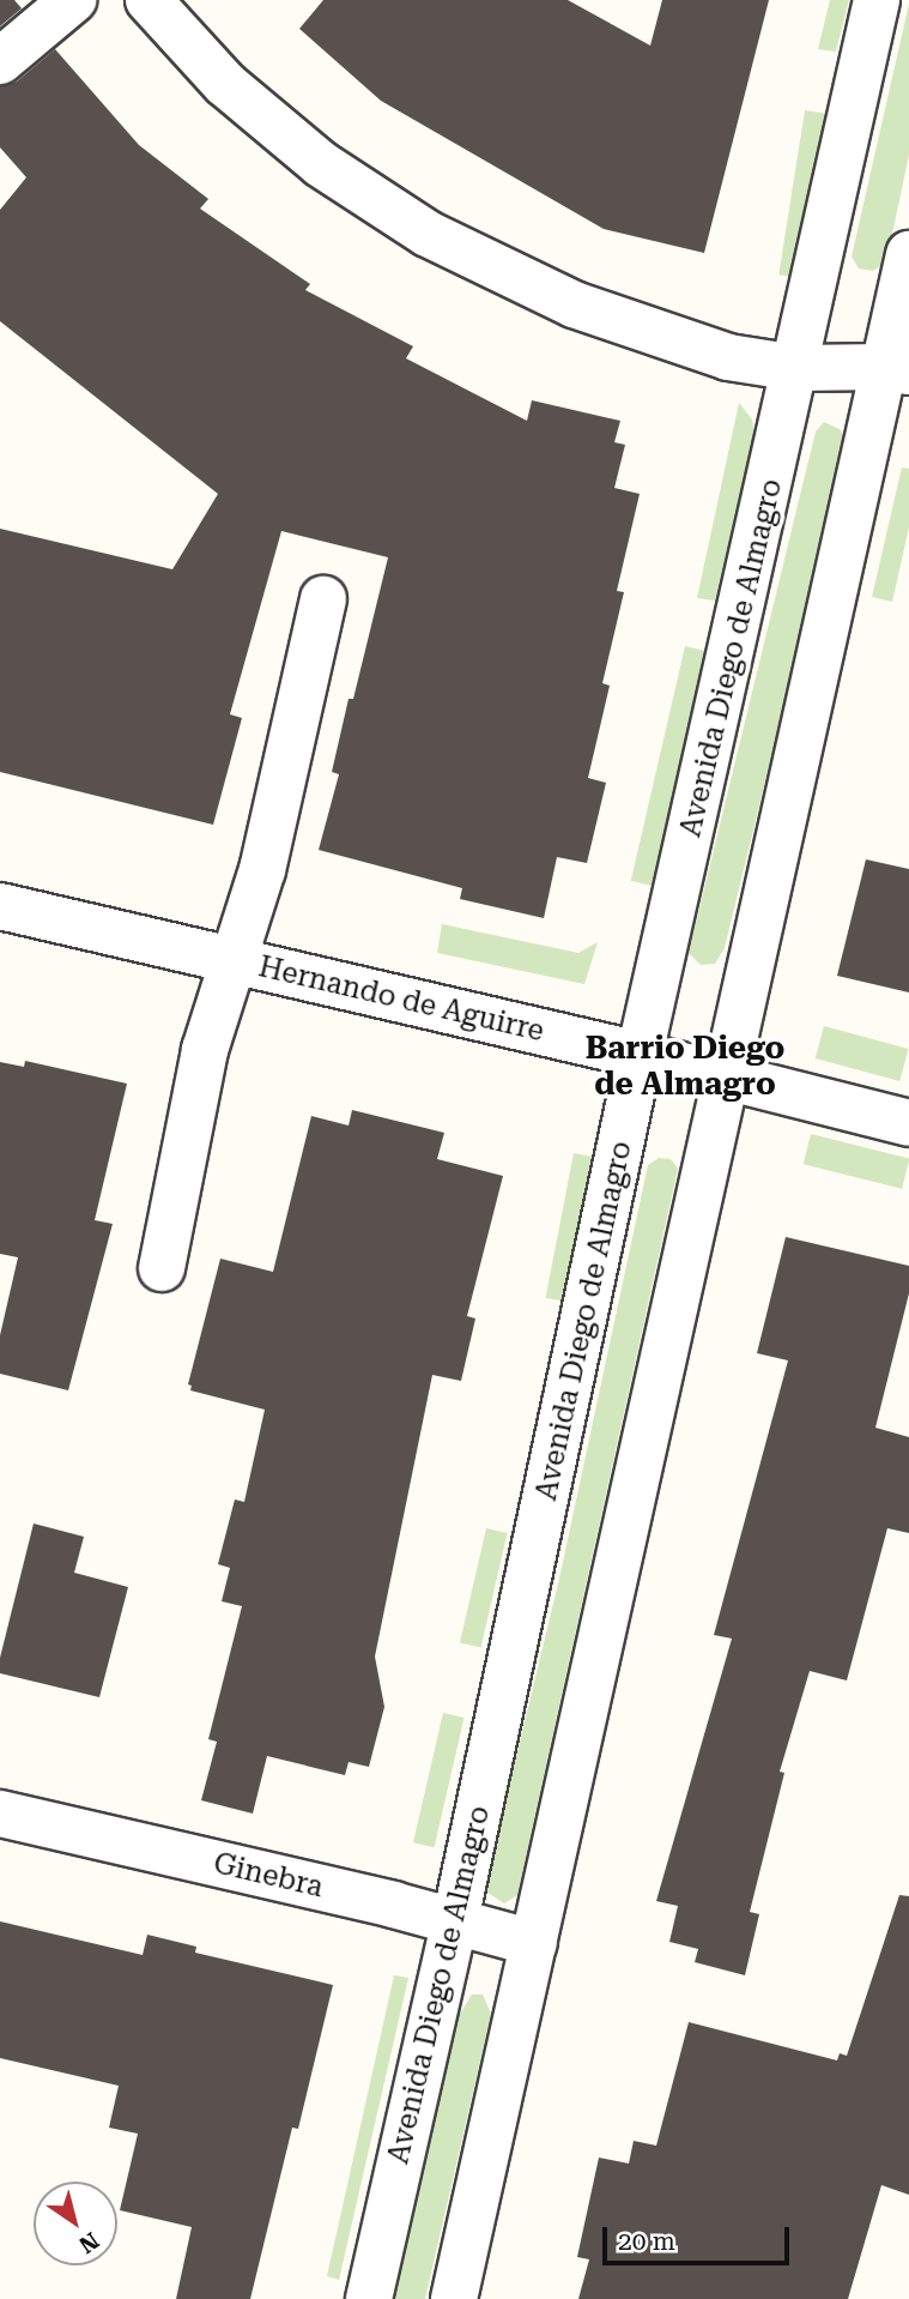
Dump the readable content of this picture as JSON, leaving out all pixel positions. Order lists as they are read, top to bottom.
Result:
{
  "streets": {
    "street": ["Avenida Diego de Almagro", "Hernando de Aguirre", "Ginebra"]
  },
  "crossings": [
    ["Avenida Diego de Almagro", "Hernando de Aguirre"],
    ["Avenida Diego de Almagro", "Ginebra"]
  ],
  "districts": ["Barrio Diego de Almagro"],
  "scale_bar": "20 m",
  "north": "bottom right"
}
